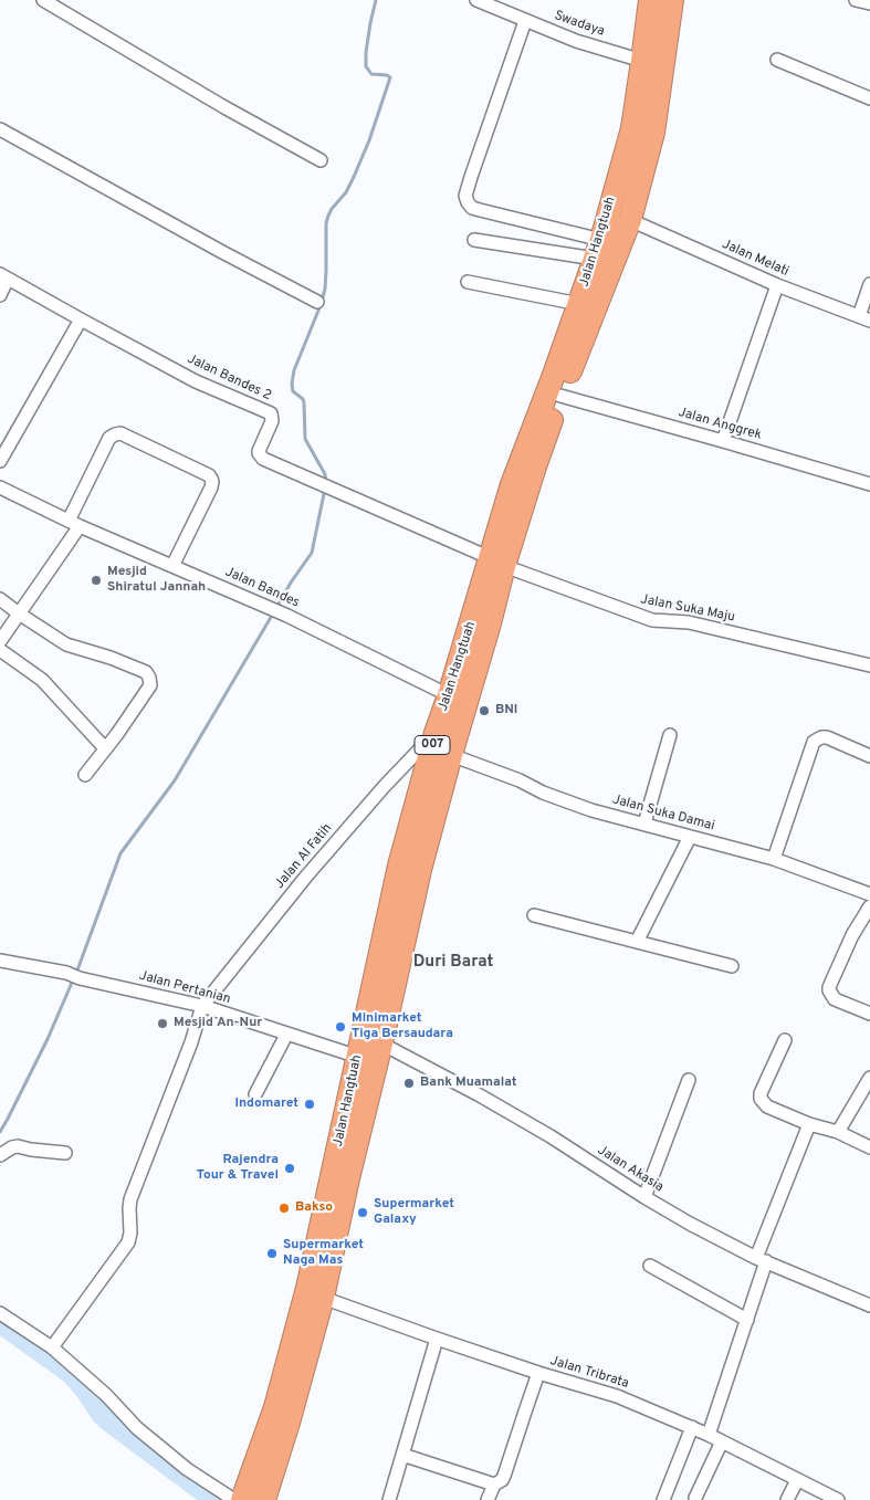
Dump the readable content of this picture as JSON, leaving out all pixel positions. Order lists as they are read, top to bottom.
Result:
{
  "streets": {
    "highway": ["Jalan Hangtuah", "007"],
    "street": [
      "Swadaya",
      "Jalan Melati",
      "Jalan Bandes 2",
      "Jalan Anggrek",
      "Jalan Bandes",
      "Jalan Suka Maju",
      "Jalan Suka Damai",
      "Jalan Al Fatih",
      "Jalan Pertanian",
      "Jalan Akasia",
      "Jalan Tribrata"
    ]
  },
  "crossings": [
    ["Swadaya", "Jalan Hangtuah"],
    ["Jalan Hangtuah", "Jalan Melati"],
    ["Jalan Hangtuah", "Jalan Bandes 2"],
    ["Jalan Hangtuah", "Jalan Anggrek"],
    ["Jalan Hangtuah", "Jalan Bandes"],
    ["Jalan Hangtuah", "Jalan Suka Maju"],
    ["Jalan Hangtuah", "Jalan Suka Damai"],
    ["Jalan Hangtuah", "Jalan Al Fatih"],
    ["Jalan Hangtuah", "Jalan Pertanian"],
    ["Jalan Hangtuah", "Jalan Akasia"],
    ["Jalan Hangtuah", "Jalan Tribrata"],
    ["Jalan Bandes 2", "Jalan Suka Maju"],
    ["Jalan Al Fatih", "Jalan Pertanian"]
  ],
  "districts": ["Duri Barat"],
  "places": [
    "Mesjid Shiratul Jannah",
    "BNI",
    "Mesjid An-Nur",
    "Minimarket Tiga Bersaudara",
    "Bank Muamalat",
    "Indomaret",
    "Rajendra Tour & Travel",
    "Bakso",
    "Supermarket Galaxy",
    "Supermarket Naga Mas"
  ]
}
